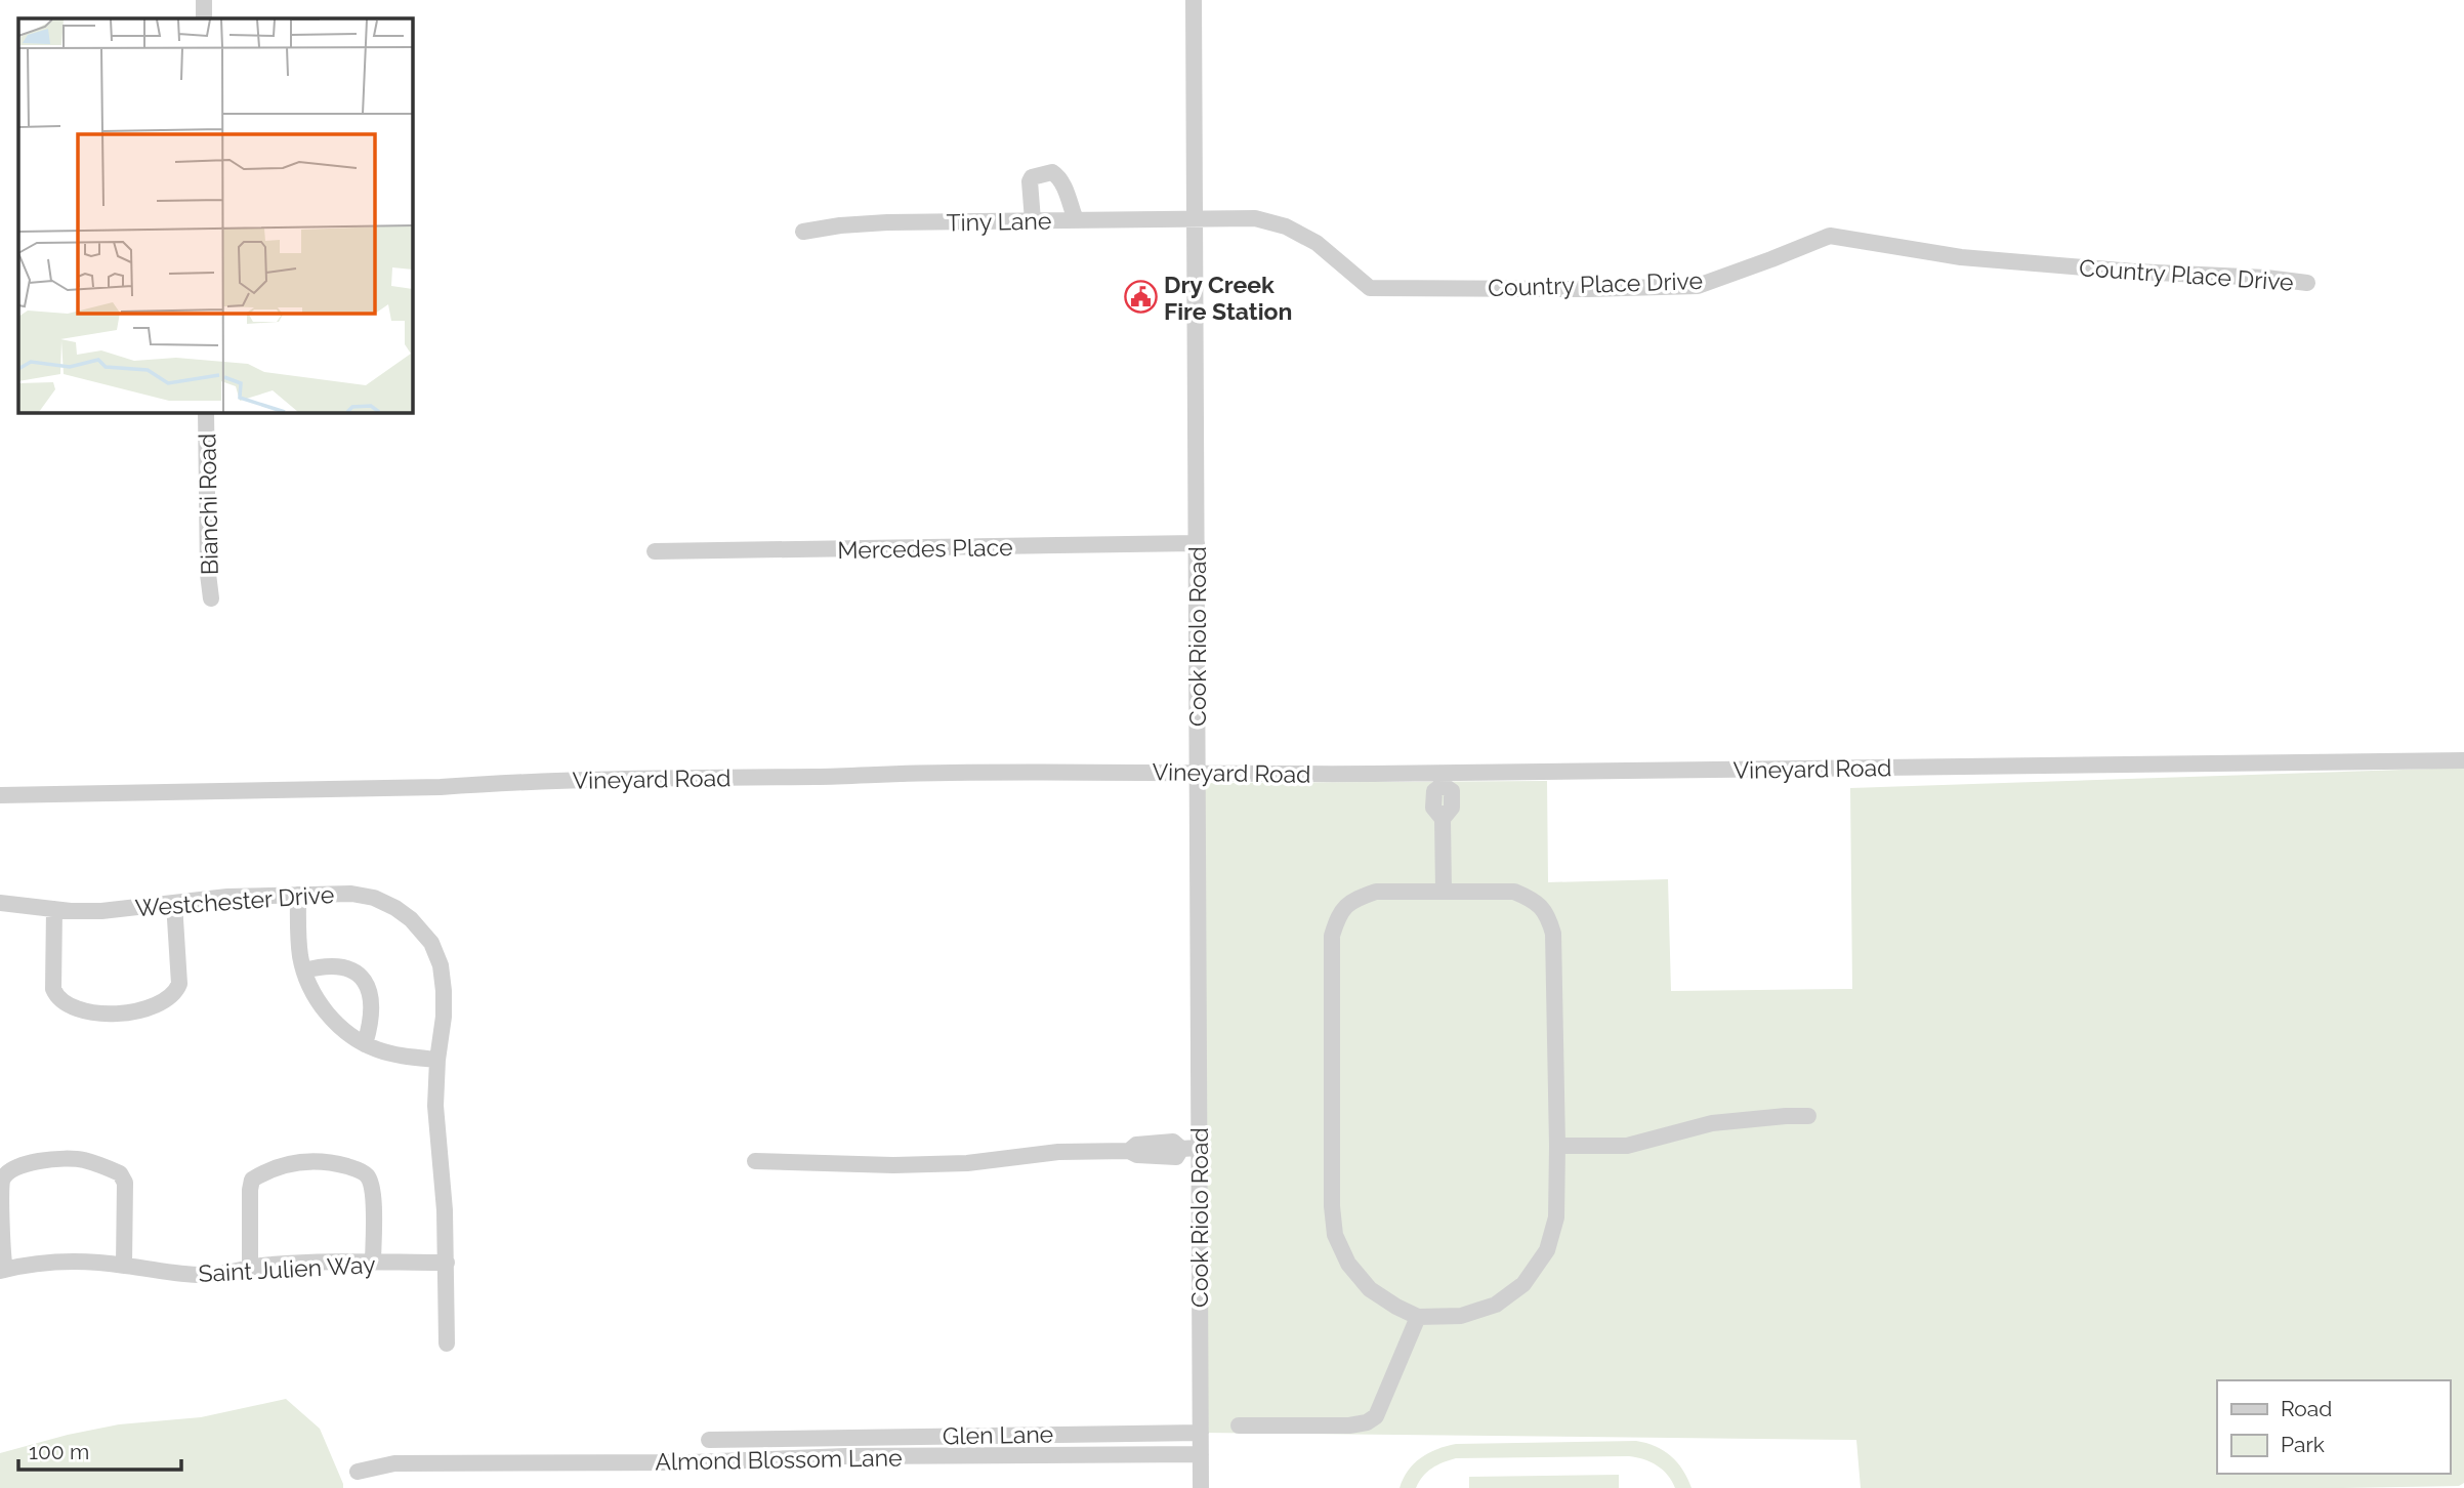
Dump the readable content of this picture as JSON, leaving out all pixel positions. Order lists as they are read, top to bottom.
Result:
{
  "streets": {
    "street": [
      "Tiny Lane",
      "Country Place Drive",
      "Bianchi Road",
      "Mercedes Place",
      "Cook Riolo Road",
      "Vineyard Road",
      "Westchester Drive",
      "Saint Julien Way",
      "Glen Lane",
      "Almond Blossom Lane"
    ]
  },
  "crossings": [
    ["Tiny Lane", "Country Place Drive"],
    ["Tiny Lane", "Cook Riolo Road"],
    ["Country Place Drive", "Cook Riolo Road"],
    ["Mercedes Place", "Cook Riolo Road"],
    ["Cook Riolo Road", "Vineyard Road"],
    ["Cook Riolo Road", "Glen Lane"],
    ["Cook Riolo Road", "Almond Blossom Lane"],
    ["Westchester Drive", "Saint Julien Way"]
  ],
  "places": {
    "public building": ["Dry Creek Fire Station"]
  },
  "legend": ["Road", "Park"],
  "scale_bar": "100 m"
}
